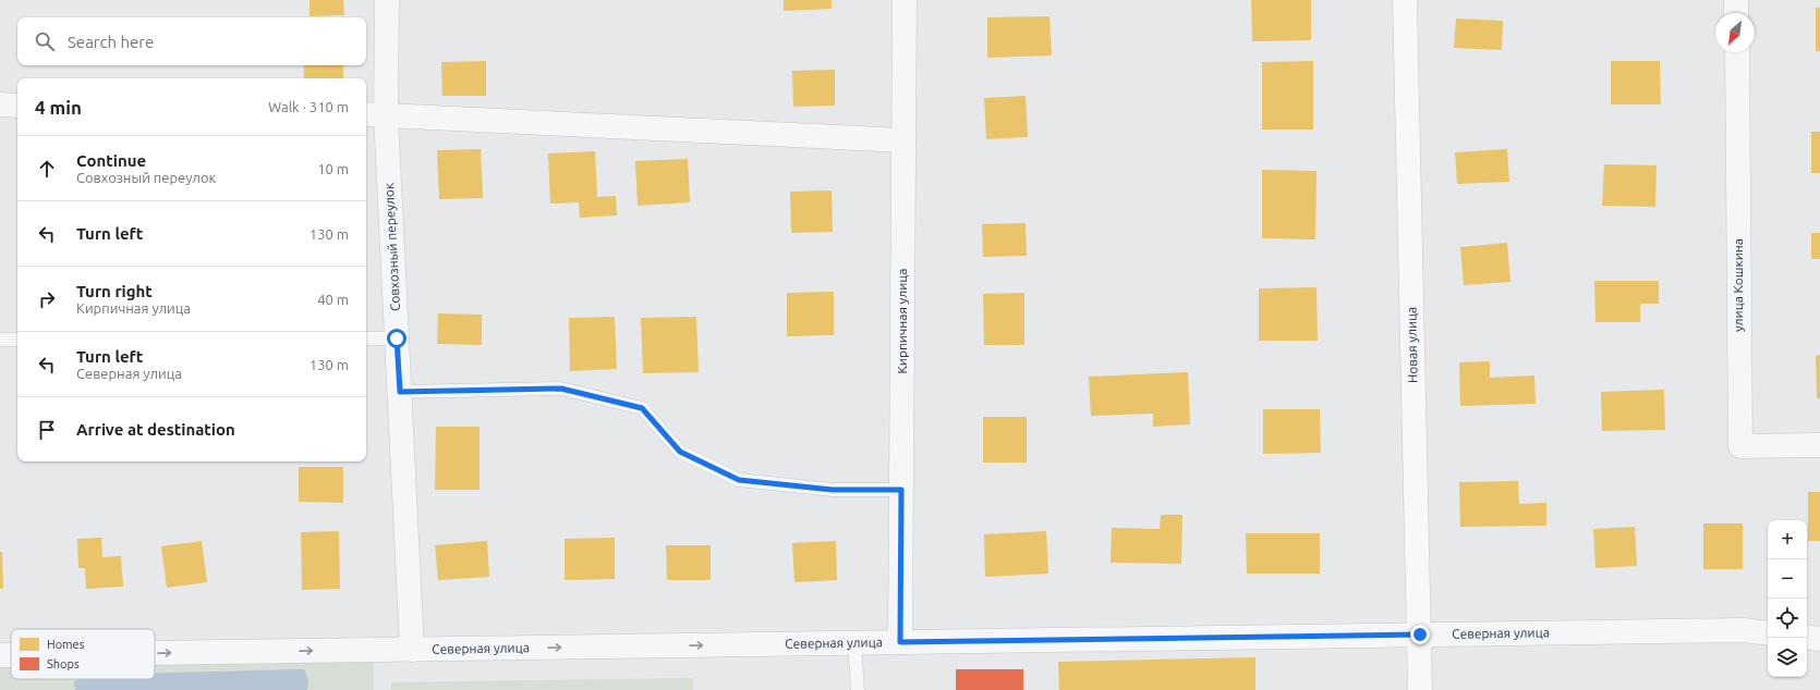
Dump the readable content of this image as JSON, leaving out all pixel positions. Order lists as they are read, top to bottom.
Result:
{
  "streets": {
    "street": [
      "Совхозный переулок",
      "улица Кошкина",
      "Кирпичная улица",
      "Новая улица",
      "Северная улица"
    ]
  },
  "crossings": [
    ["Совхозный переулок", "Северная улица"],
    ["Кирпичная улица", "Северная улица"],
    ["Новая улица", "Северная улица"]
  ],
  "one_way": ["Северная улица"],
  "legend": ["Homes", "Shops"],
  "north": "bottom left",
  "page": {
    "search": "Search here",
    "heading": ["4 min", "Walk · 310 m"],
    "list": [
      ["Continue", "Совхозный переулок", "10 m"],
      ["Turn left", "130 m"],
      ["Turn right", "Кирпичная улица", "40 m"],
      ["Turn left", "Северная улица", "130 m"],
      "Arrive at destination"
    ],
    "map_buttons": ["+", "−"]
  }
}
